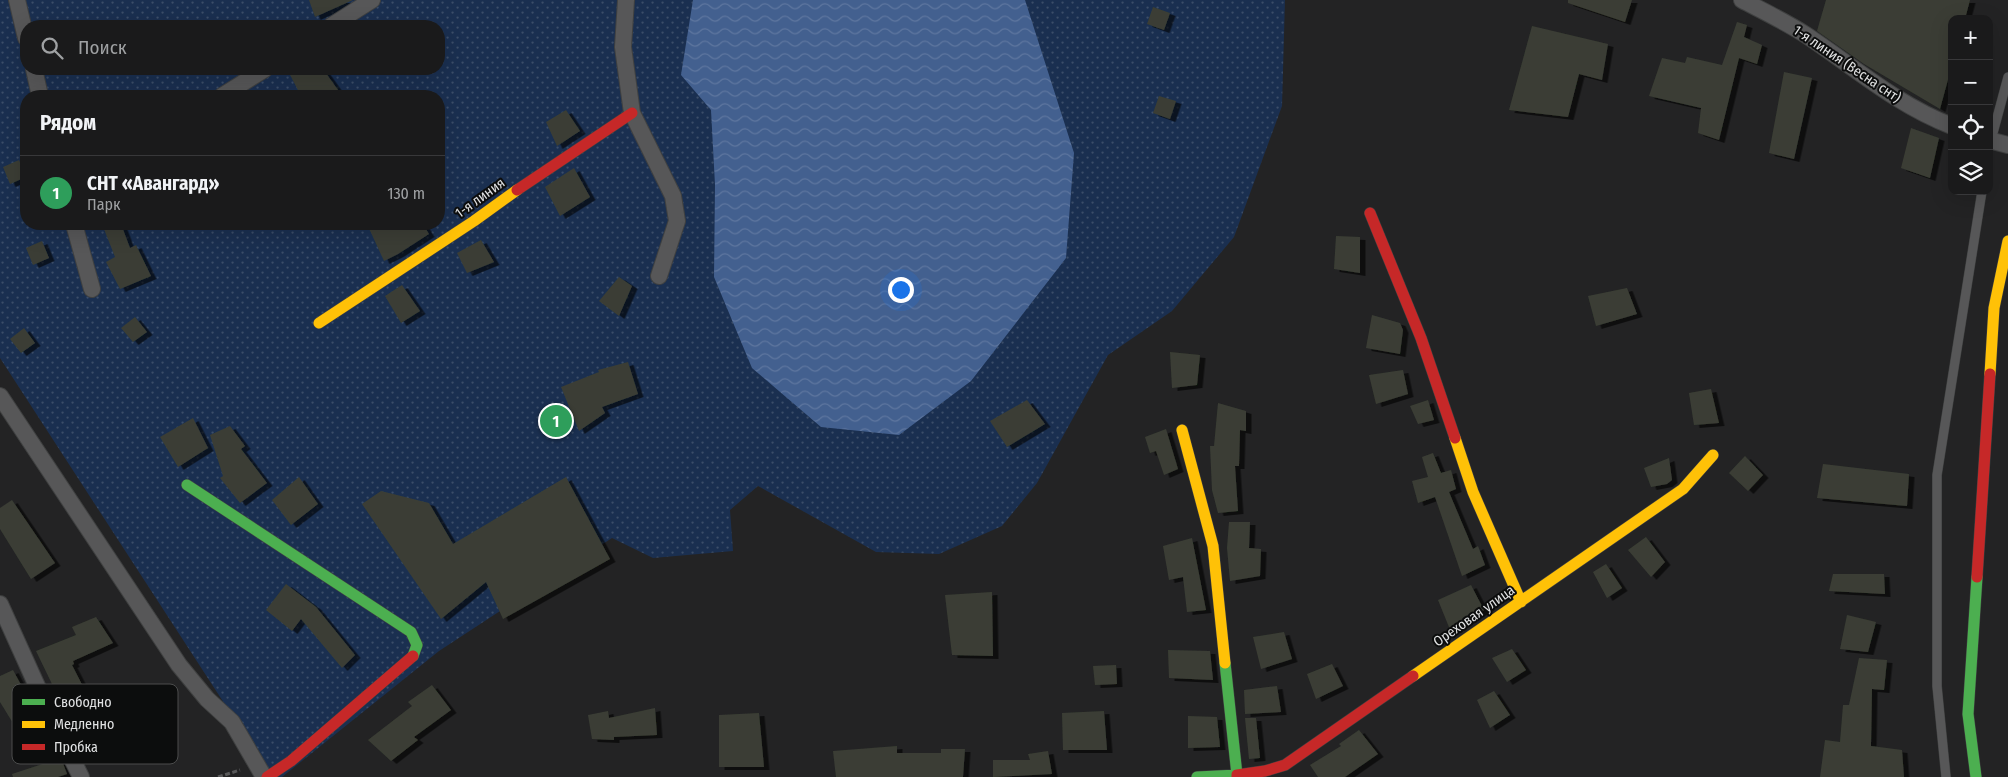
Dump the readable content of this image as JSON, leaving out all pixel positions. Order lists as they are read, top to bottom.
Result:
{
  "streets": {
    "street": ["1-я линия (Весна снт)", "1-я линия", "Ореховая улица"]
  },
  "legend": ["Свободно", "Медленно", "Пробка"],
  "page": {
    "map_buttons": ["+", "−"],
    "search": "Поиск",
    "heading": "Рядом",
    "list": [
      {
        "mark": "1",
        "name": "СНТ «Авангард»",
        "note": "Парк",
        "value": "130 m"
      }
    ],
    "pins": "1"
  }
}
